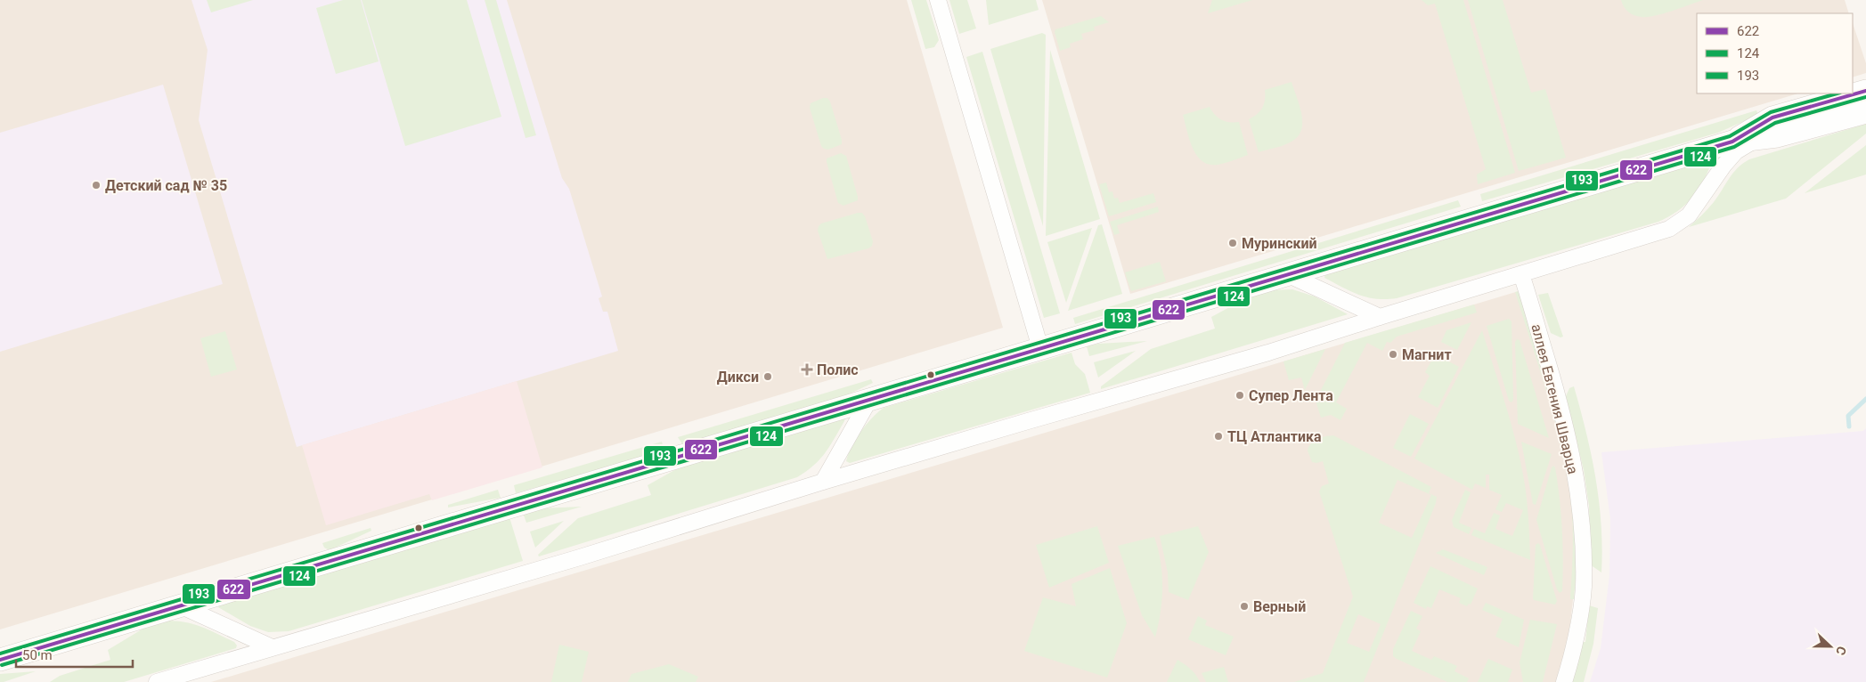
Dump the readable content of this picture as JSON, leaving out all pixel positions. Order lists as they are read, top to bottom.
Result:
{
  "streets": {
    "street": ["аллея Евгения Шварца"]
  },
  "places": {
    "other": [
      "Детский сад № 35",
      "Муринский",
      "Магнит",
      "Дикси",
      "Супер Лента",
      "ТЦ Атлантика",
      "Верный"
    ],
    "health": ["Полис"]
  },
  "lines": ["transit line 622", "transit line 193", "transit line 124"],
  "legend": ["622", "124", "193"],
  "scale_bar": "50 m",
  "north": "right"
}
